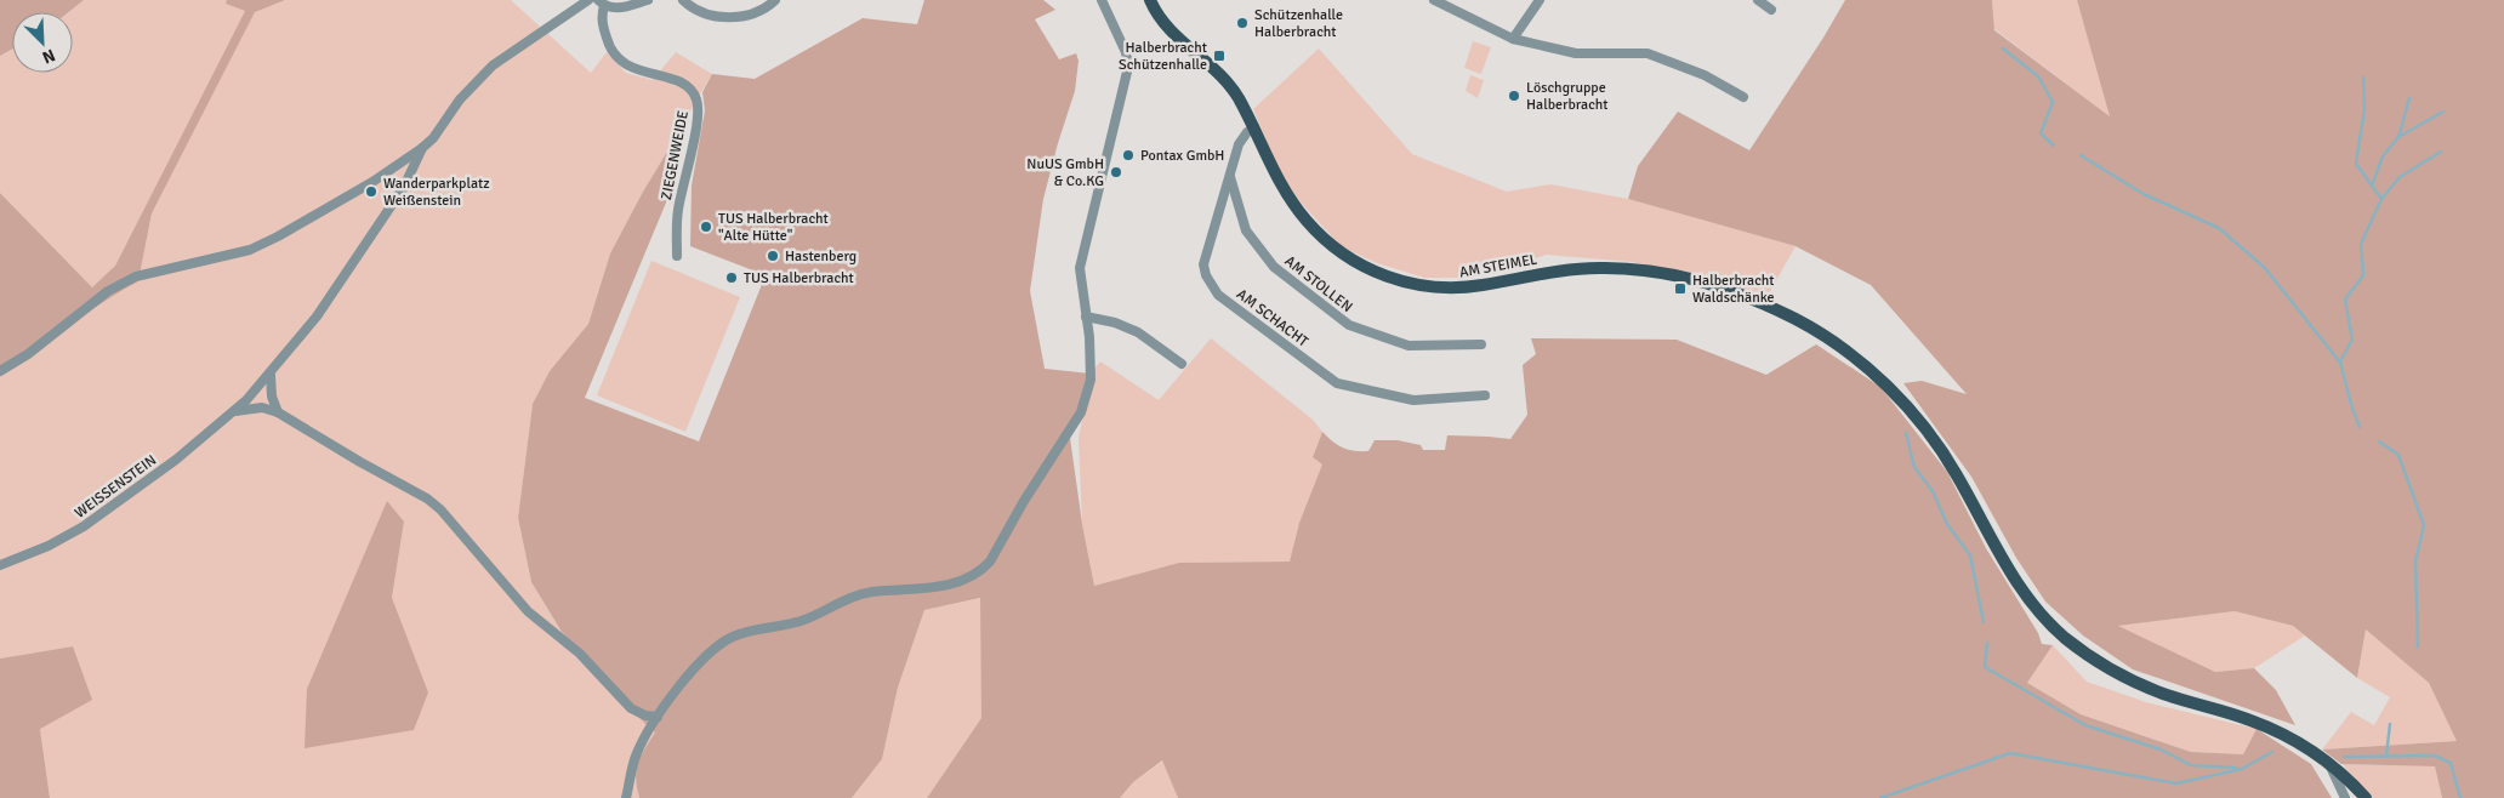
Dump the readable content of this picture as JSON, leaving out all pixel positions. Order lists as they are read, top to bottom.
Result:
{
  "streets": {
    "main road": ["AM STEIMEL"],
    "street": [
      "ZIEGENWEIDE",
      "AM STOLLEN",
      "AM SCHACHT",
      "WEISSENSTEIN"
    ]
  },
  "crossings": [
    ["AM STEIMEL", "AM SCHACHT"],
    ["AM STOLLEN", "AM SCHACHT"]
  ],
  "places": {
    "other": [
      "Schützenhalle Halberbracht",
      "Löschgruppe Halberbracht",
      "Pontax GmbH",
      "NuUS GmbH & Co.KG",
      "Wanderparkplatz Weißenstein",
      "TUS Halberbracht \"Alte Hütte\"",
      "Hastenberg",
      "TUS Halberbracht"
    ],
    "transit": ["Halberbracht Schützenhalle", "Halberbracht Waldschänke"]
  },
  "north": "bottom right"
}
